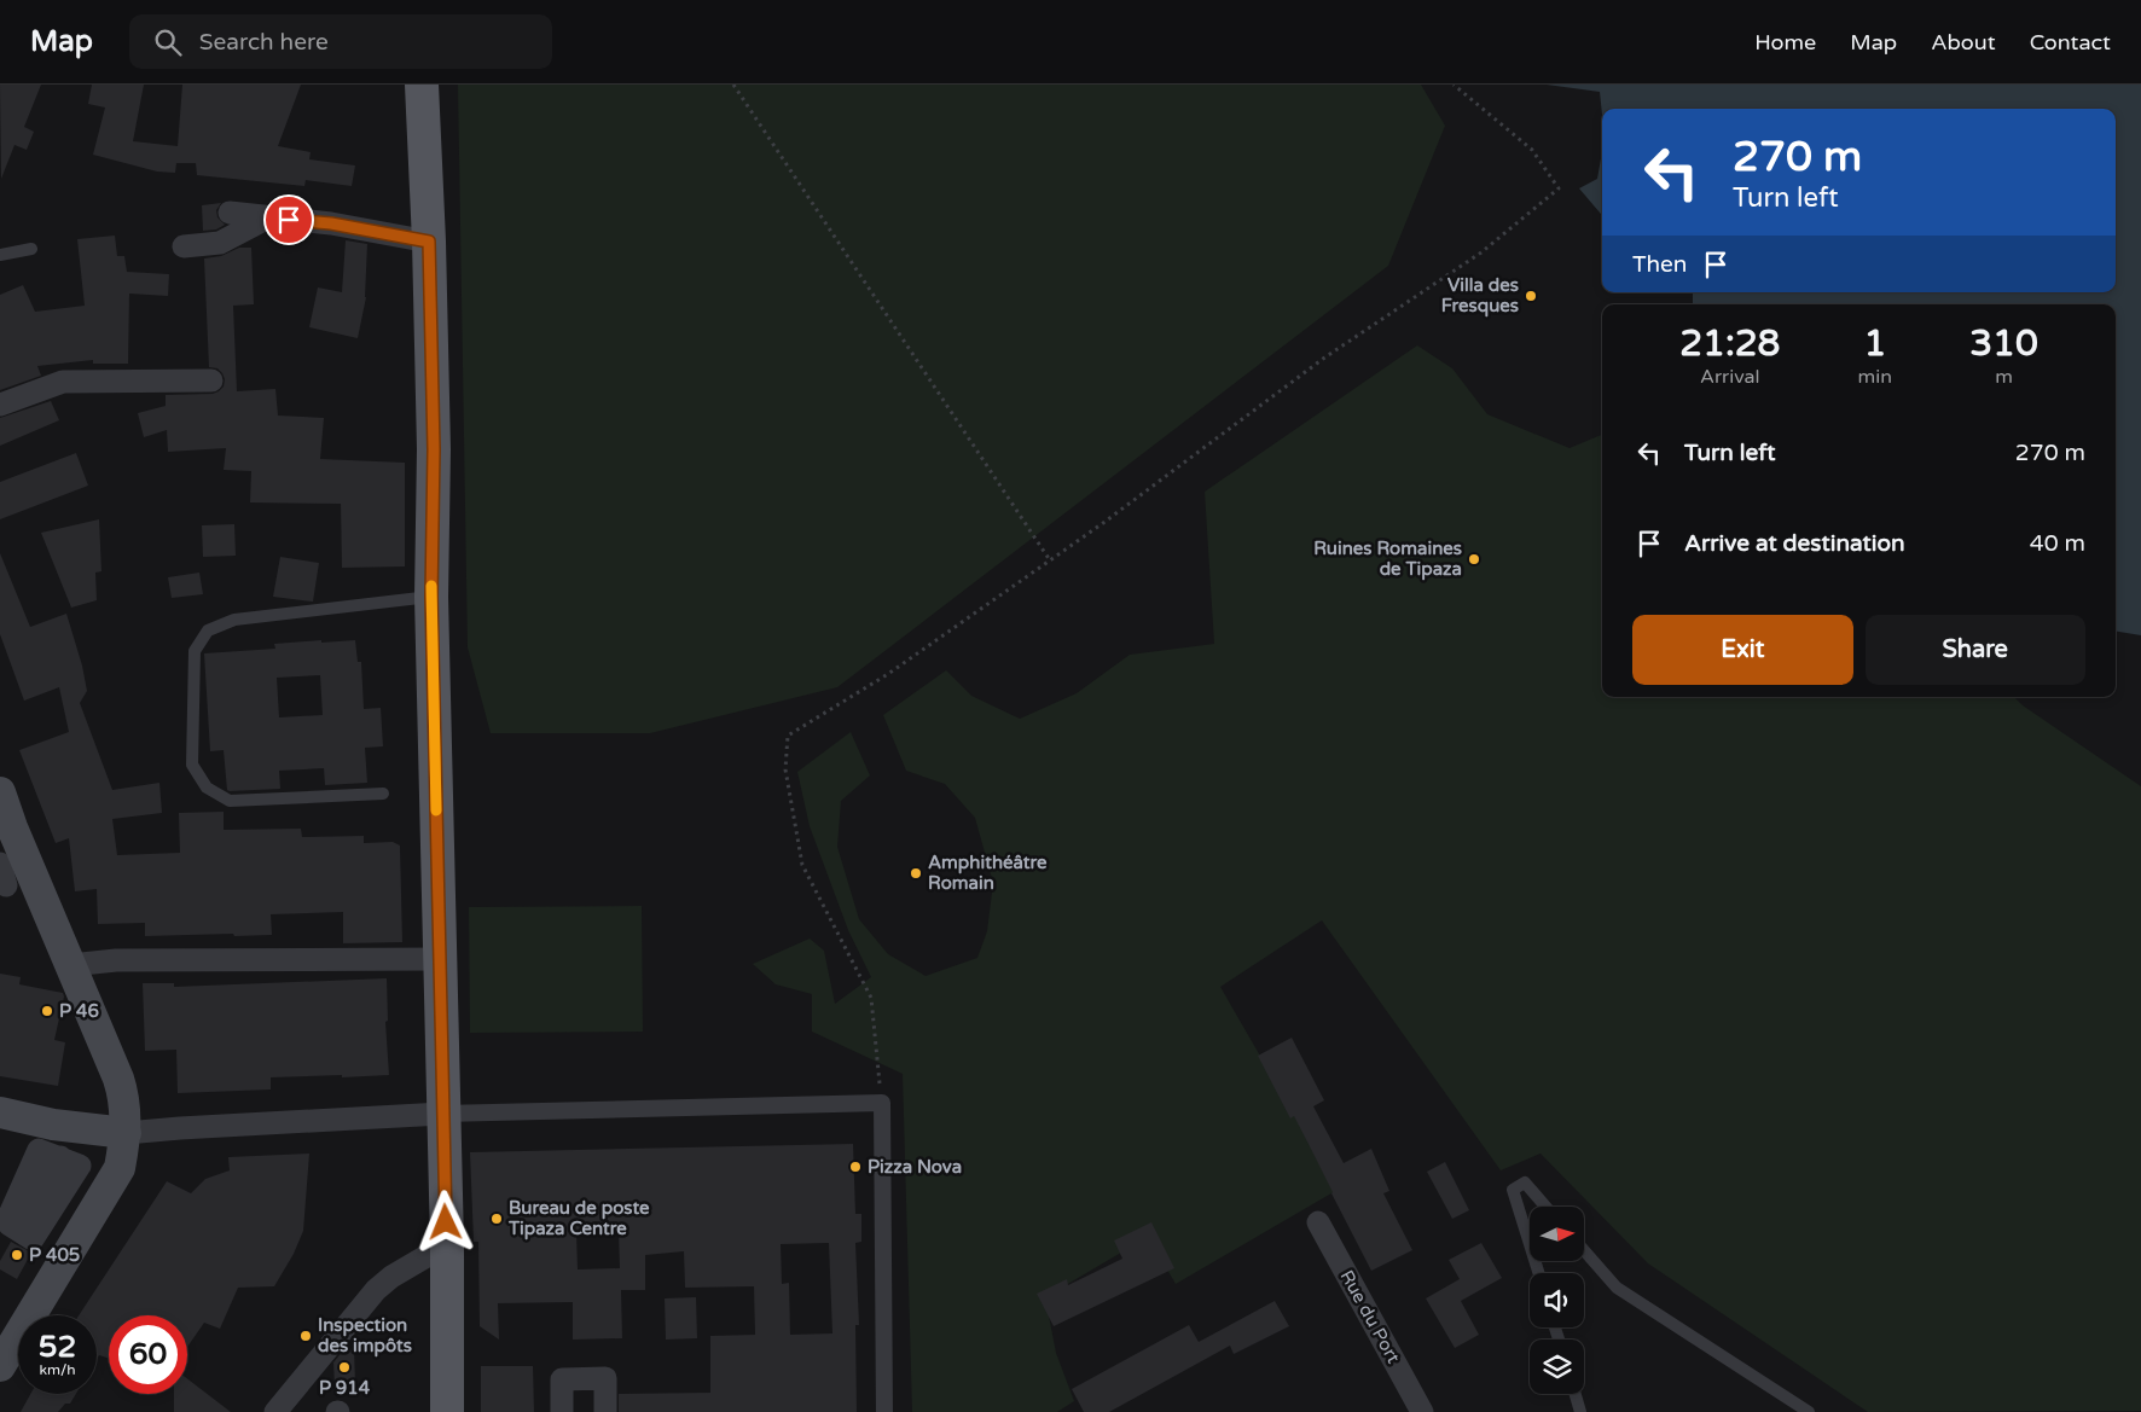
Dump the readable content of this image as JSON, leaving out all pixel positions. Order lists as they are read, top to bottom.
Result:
{
  "streets": {
    "street": ["Rue du Port"]
  },
  "places": [
    "Villa des Fresques",
    "Ruines Romaines de Tipaza",
    "Amphithéâtre Romain",
    "P 46",
    "Pizza Nova",
    "Bureau de poste Tipaza Centre",
    "P 405",
    "Inspection des impôts",
    "P 914"
  ],
  "north": "right",
  "page": {
    "header": "Map",
    "search": "Search here",
    "nav": [
      "Home",
      "Map",
      "About",
      "Contact"
    ],
    "turn": ["270 m", "Turn left"],
    "then": "Then",
    "eta": [
      "21:28",
      "Arrival",
      "1",
      "min",
      "310",
      "m"
    ],
    "list": [
      {
        "name": "Turn left",
        "value": "270 m"
      },
      {
        "name": "Arrive at destination",
        "value": "40 m"
      }
    ],
    "buttons": ["Exit", "Share"],
    "speed": "52 km/h",
    "limit": "60"
  }
}
